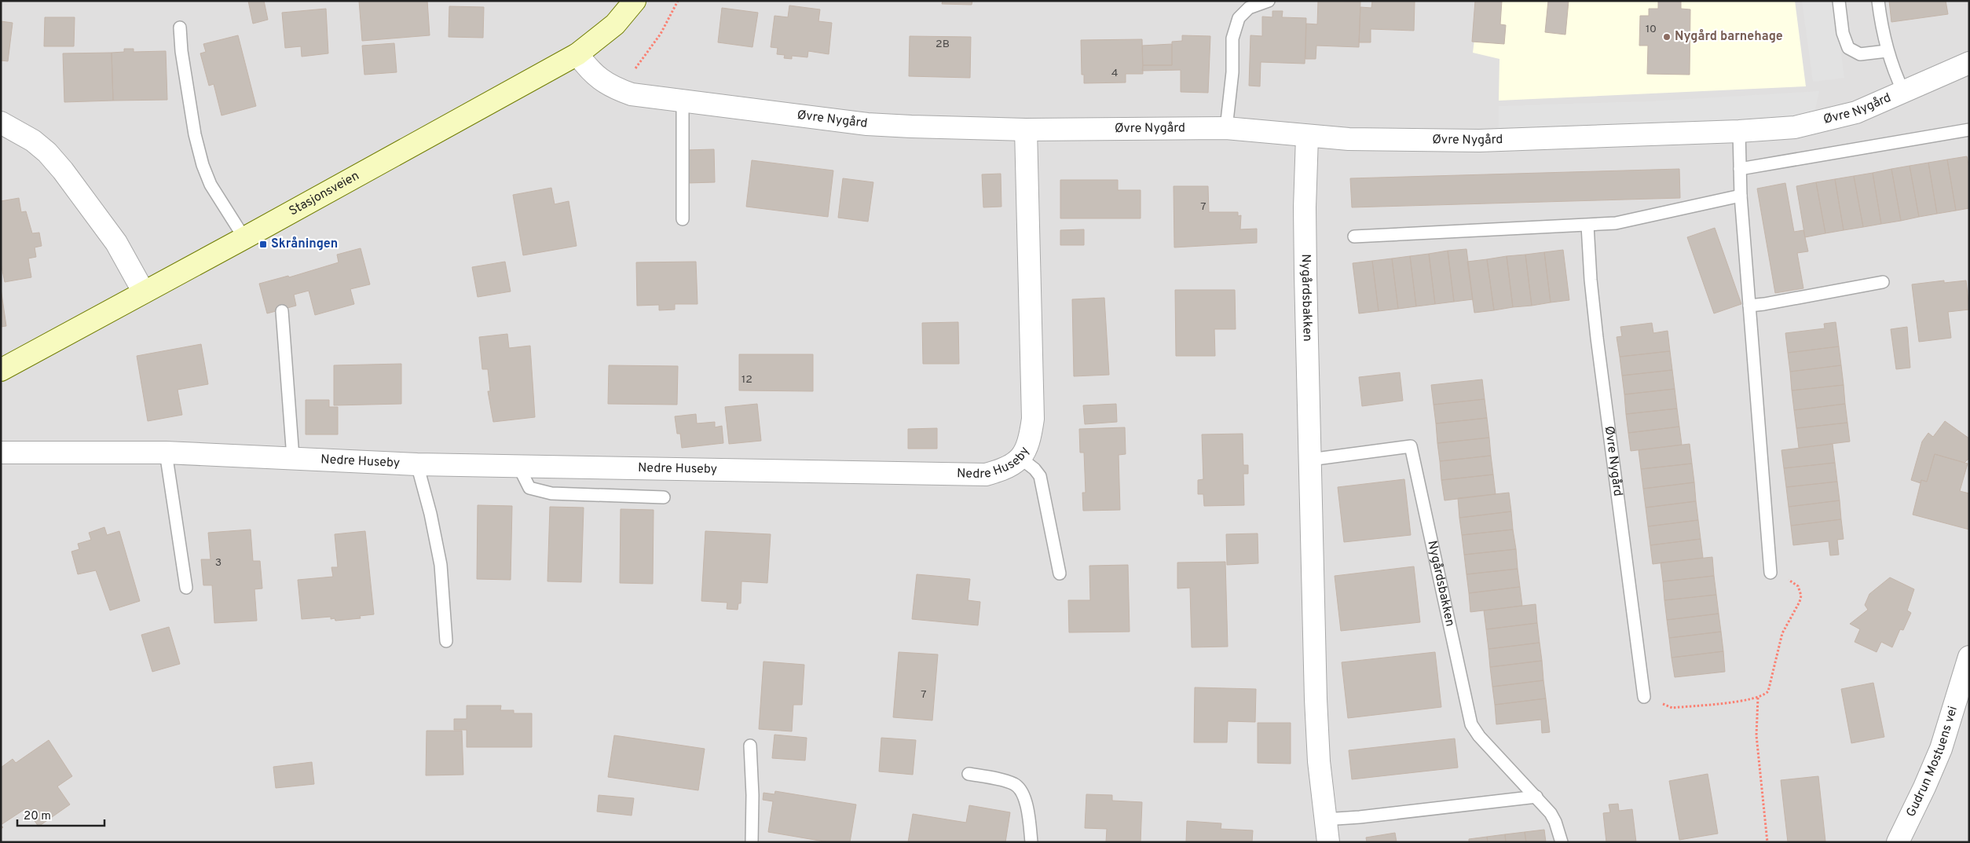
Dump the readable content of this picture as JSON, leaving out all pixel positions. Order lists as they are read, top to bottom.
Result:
{
  "streets": {
    "main road": ["Stasjonsveien"],
    "street": [
      "Øvre Nygård",
      "Nygårdsbakken",
      "Nedre Huseby",
      "Gudrun Mostuens vei"
    ]
  },
  "crossings": [
    ["Øvre Nygård", "Stasjonsveien"],
    ["Øvre Nygård", "Nygårdsbakken"],
    ["Øvre Nygård", "Nedre Huseby"]
  ],
  "places": {
    "other": ["Nygård barnehage"],
    "transit": ["Skråningen"]
  },
  "house_numbers": [
    "10",
    "2B",
    "4",
    "7",
    "12",
    "3",
    "7"
  ],
  "scale_bar": "20 m"
}
